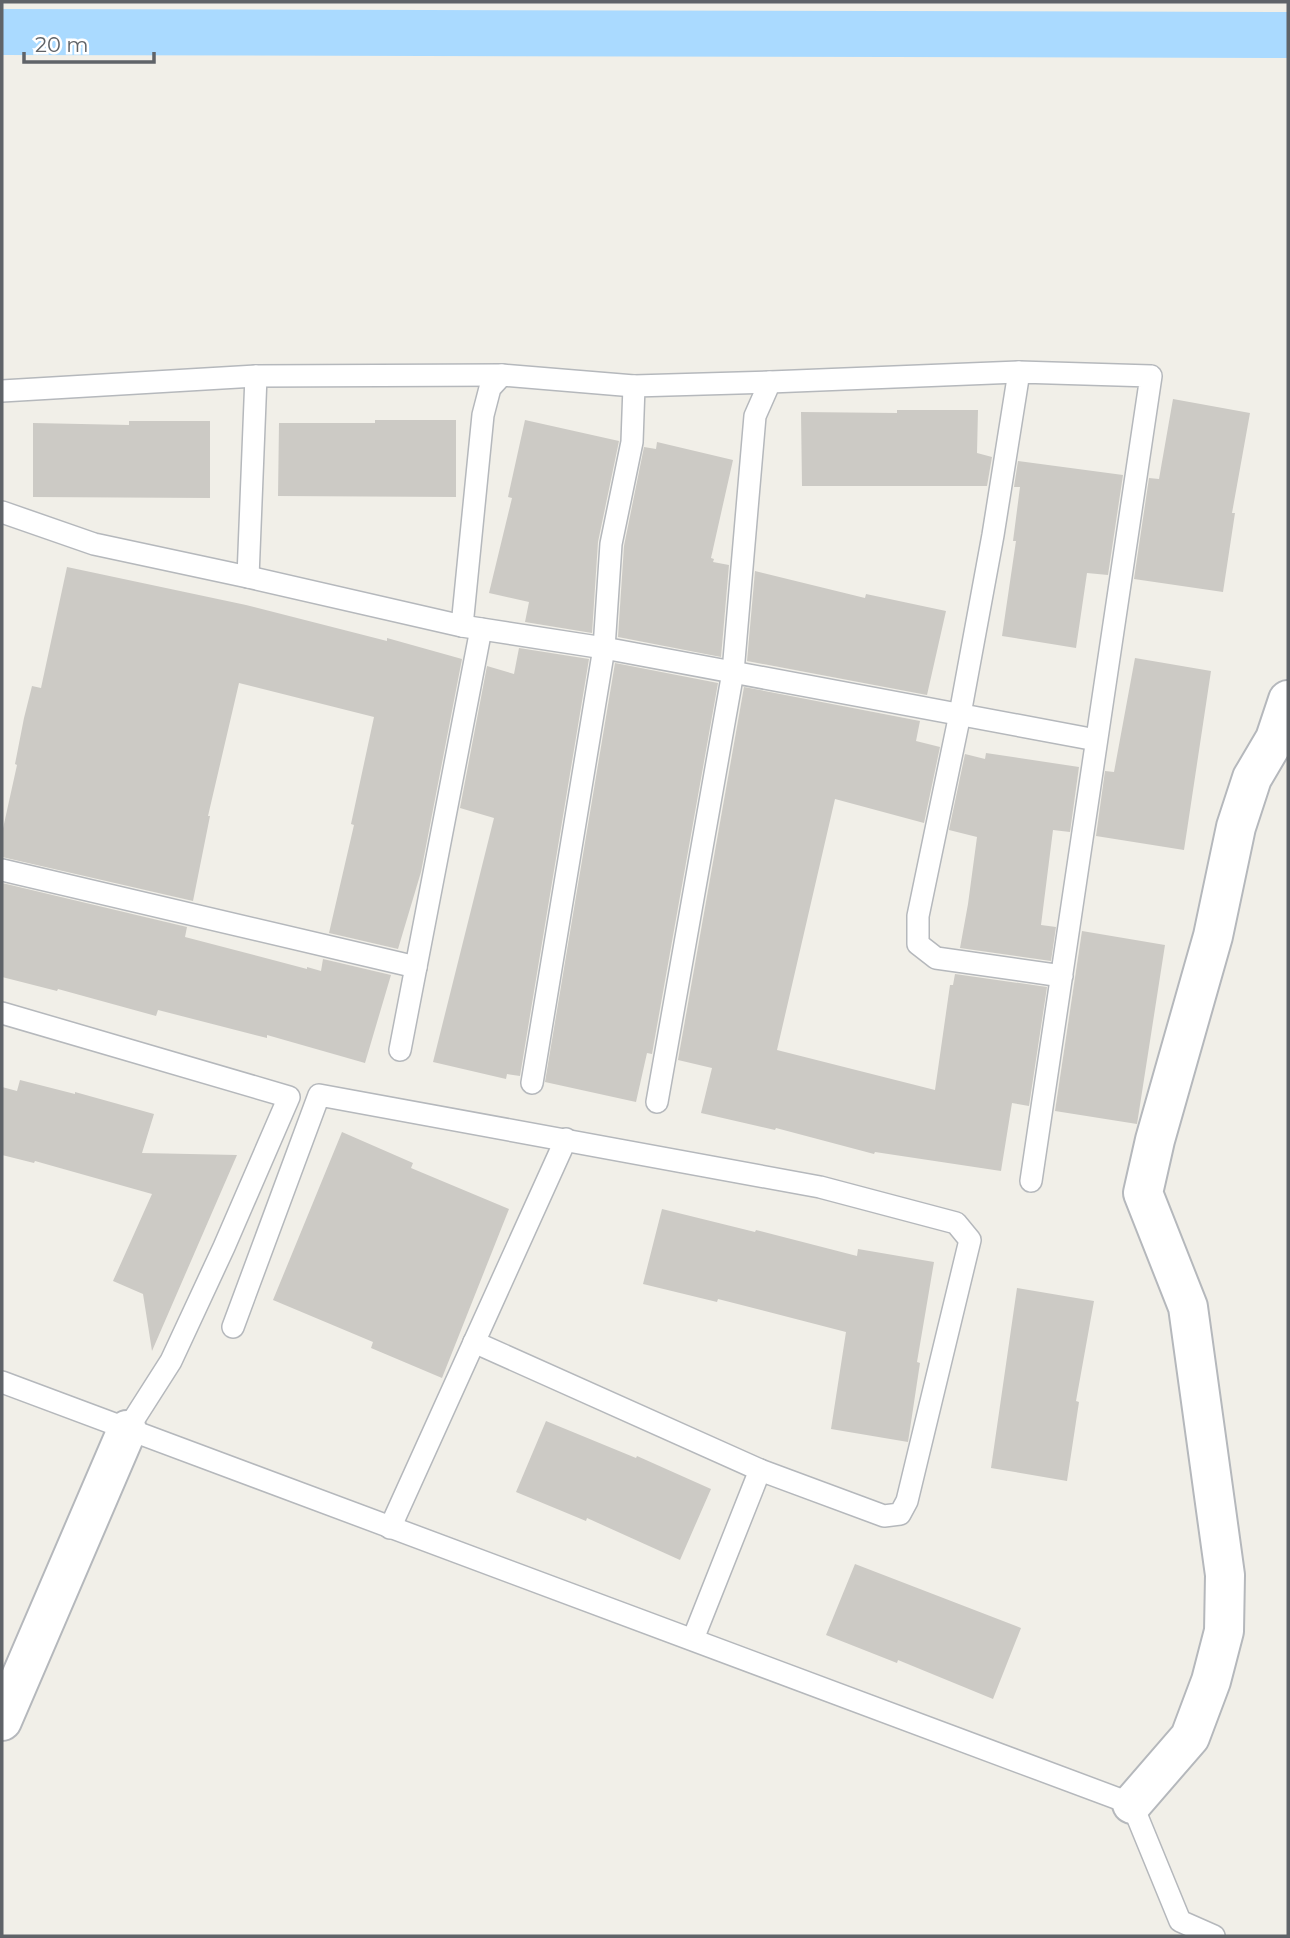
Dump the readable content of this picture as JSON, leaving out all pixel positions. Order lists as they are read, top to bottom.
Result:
{
  "scale_bar": "20 m"
}
